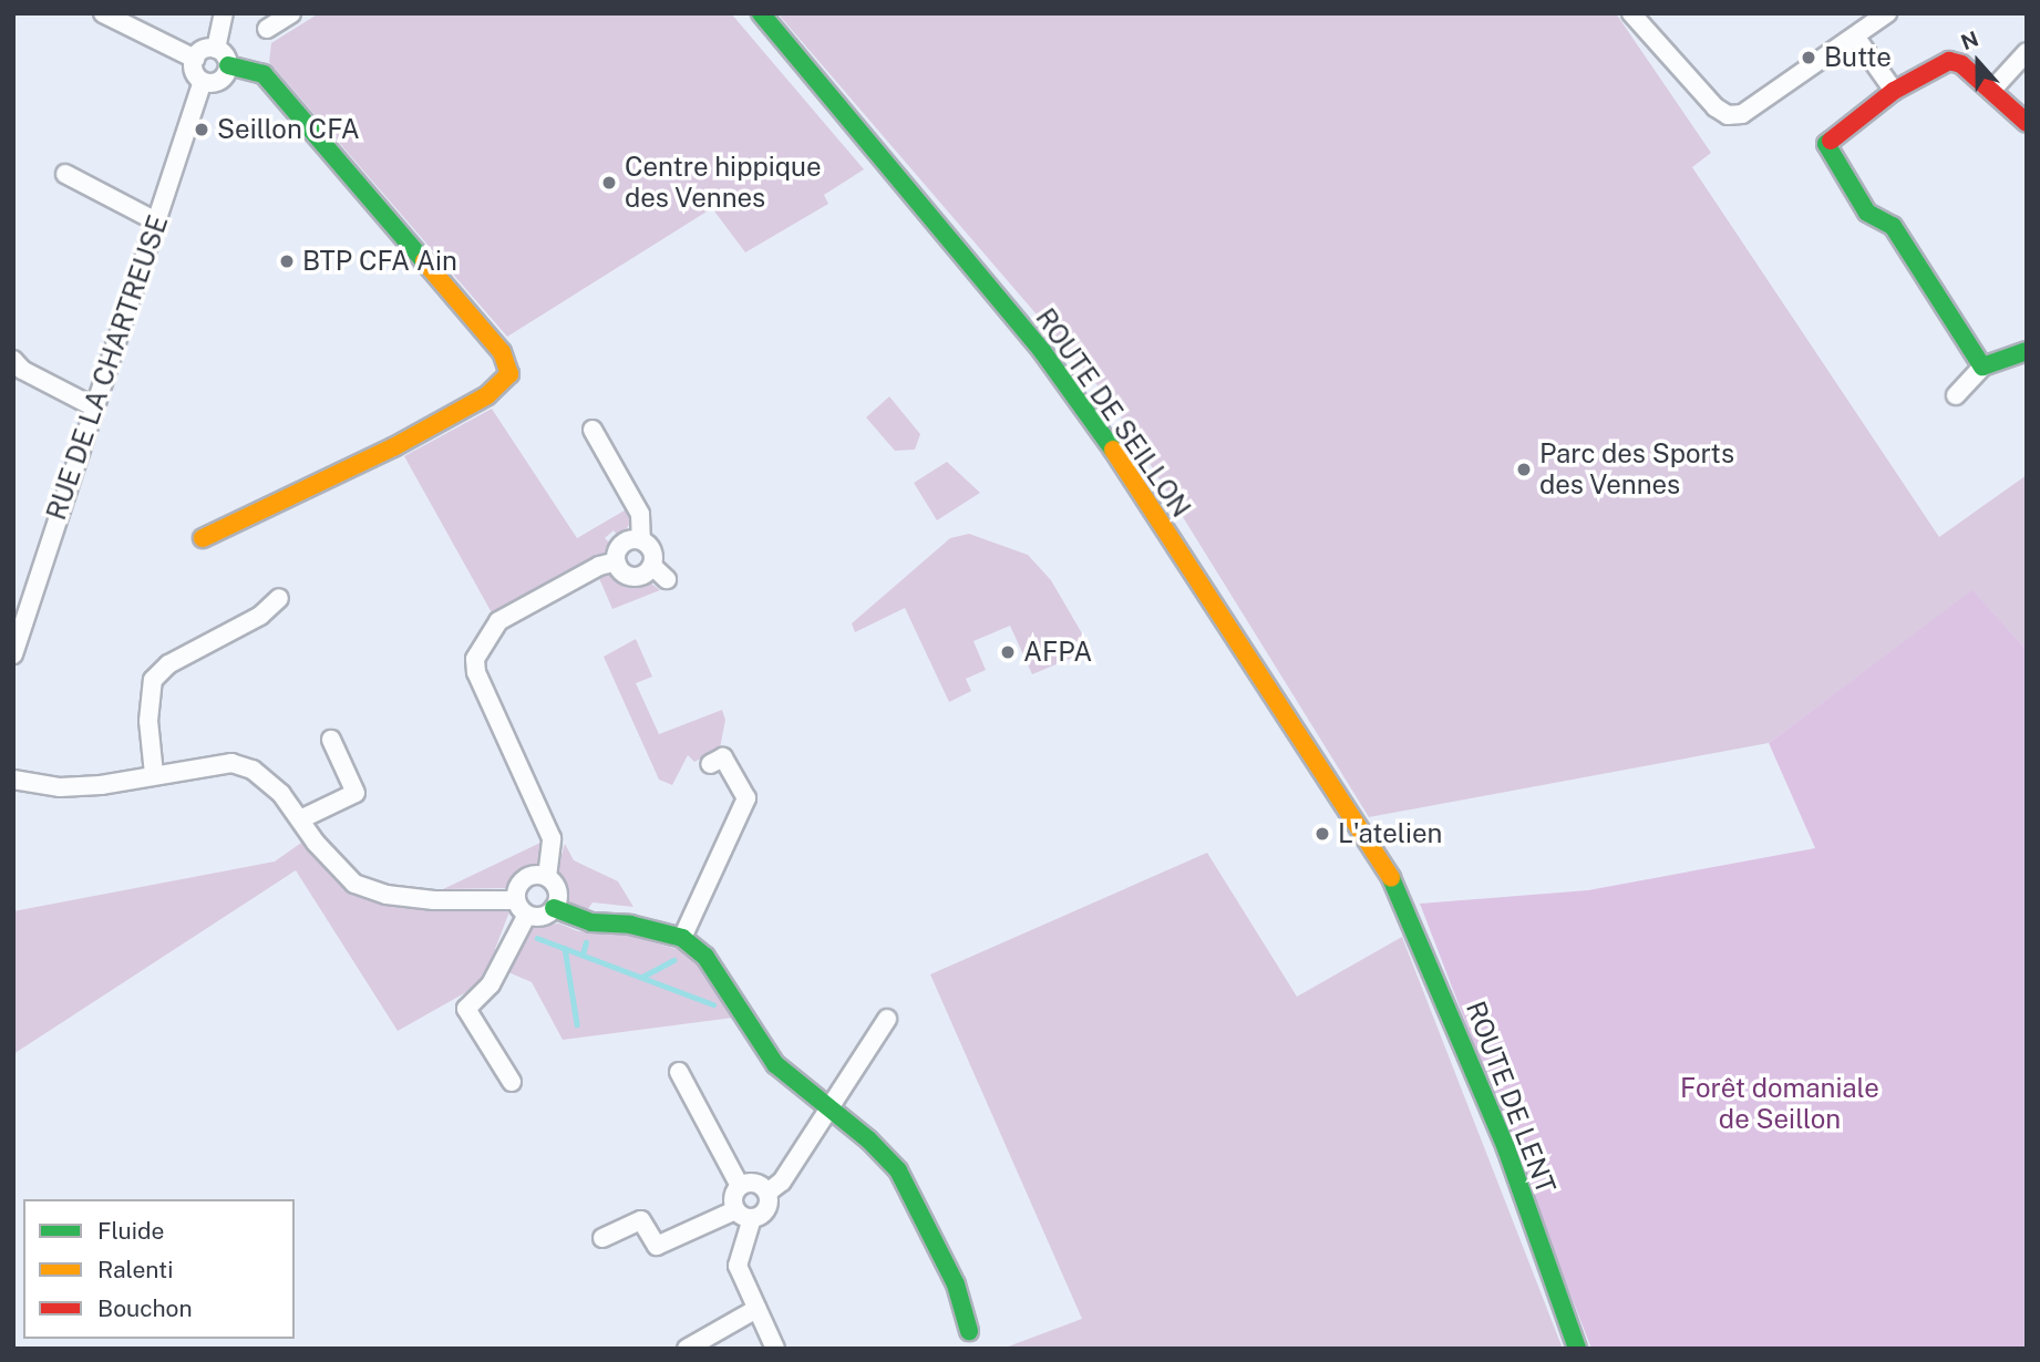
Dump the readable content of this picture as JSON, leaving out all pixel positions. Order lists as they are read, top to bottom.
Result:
{
  "streets": {
    "street": ["RUE DE LA CHARTREUSE", "ROUTE DE SEILLON", "ROUTE DE LENT"]
  },
  "crossings": [
    ["ROUTE DE SEILLON", "ROUTE DE LENT"]
  ],
  "parks": ["Forêt domaniale de Seillon"],
  "places": [
    "Butte",
    "Seillon CFA",
    "Centre hippique des Vennes",
    "BTP CFA Ain",
    "Parc des Sports des Vennes",
    "AFPA",
    "L'atelien"
  ],
  "legend": ["Fluide", "Ralenti", "Bouchon"],
  "north": "top"
}
